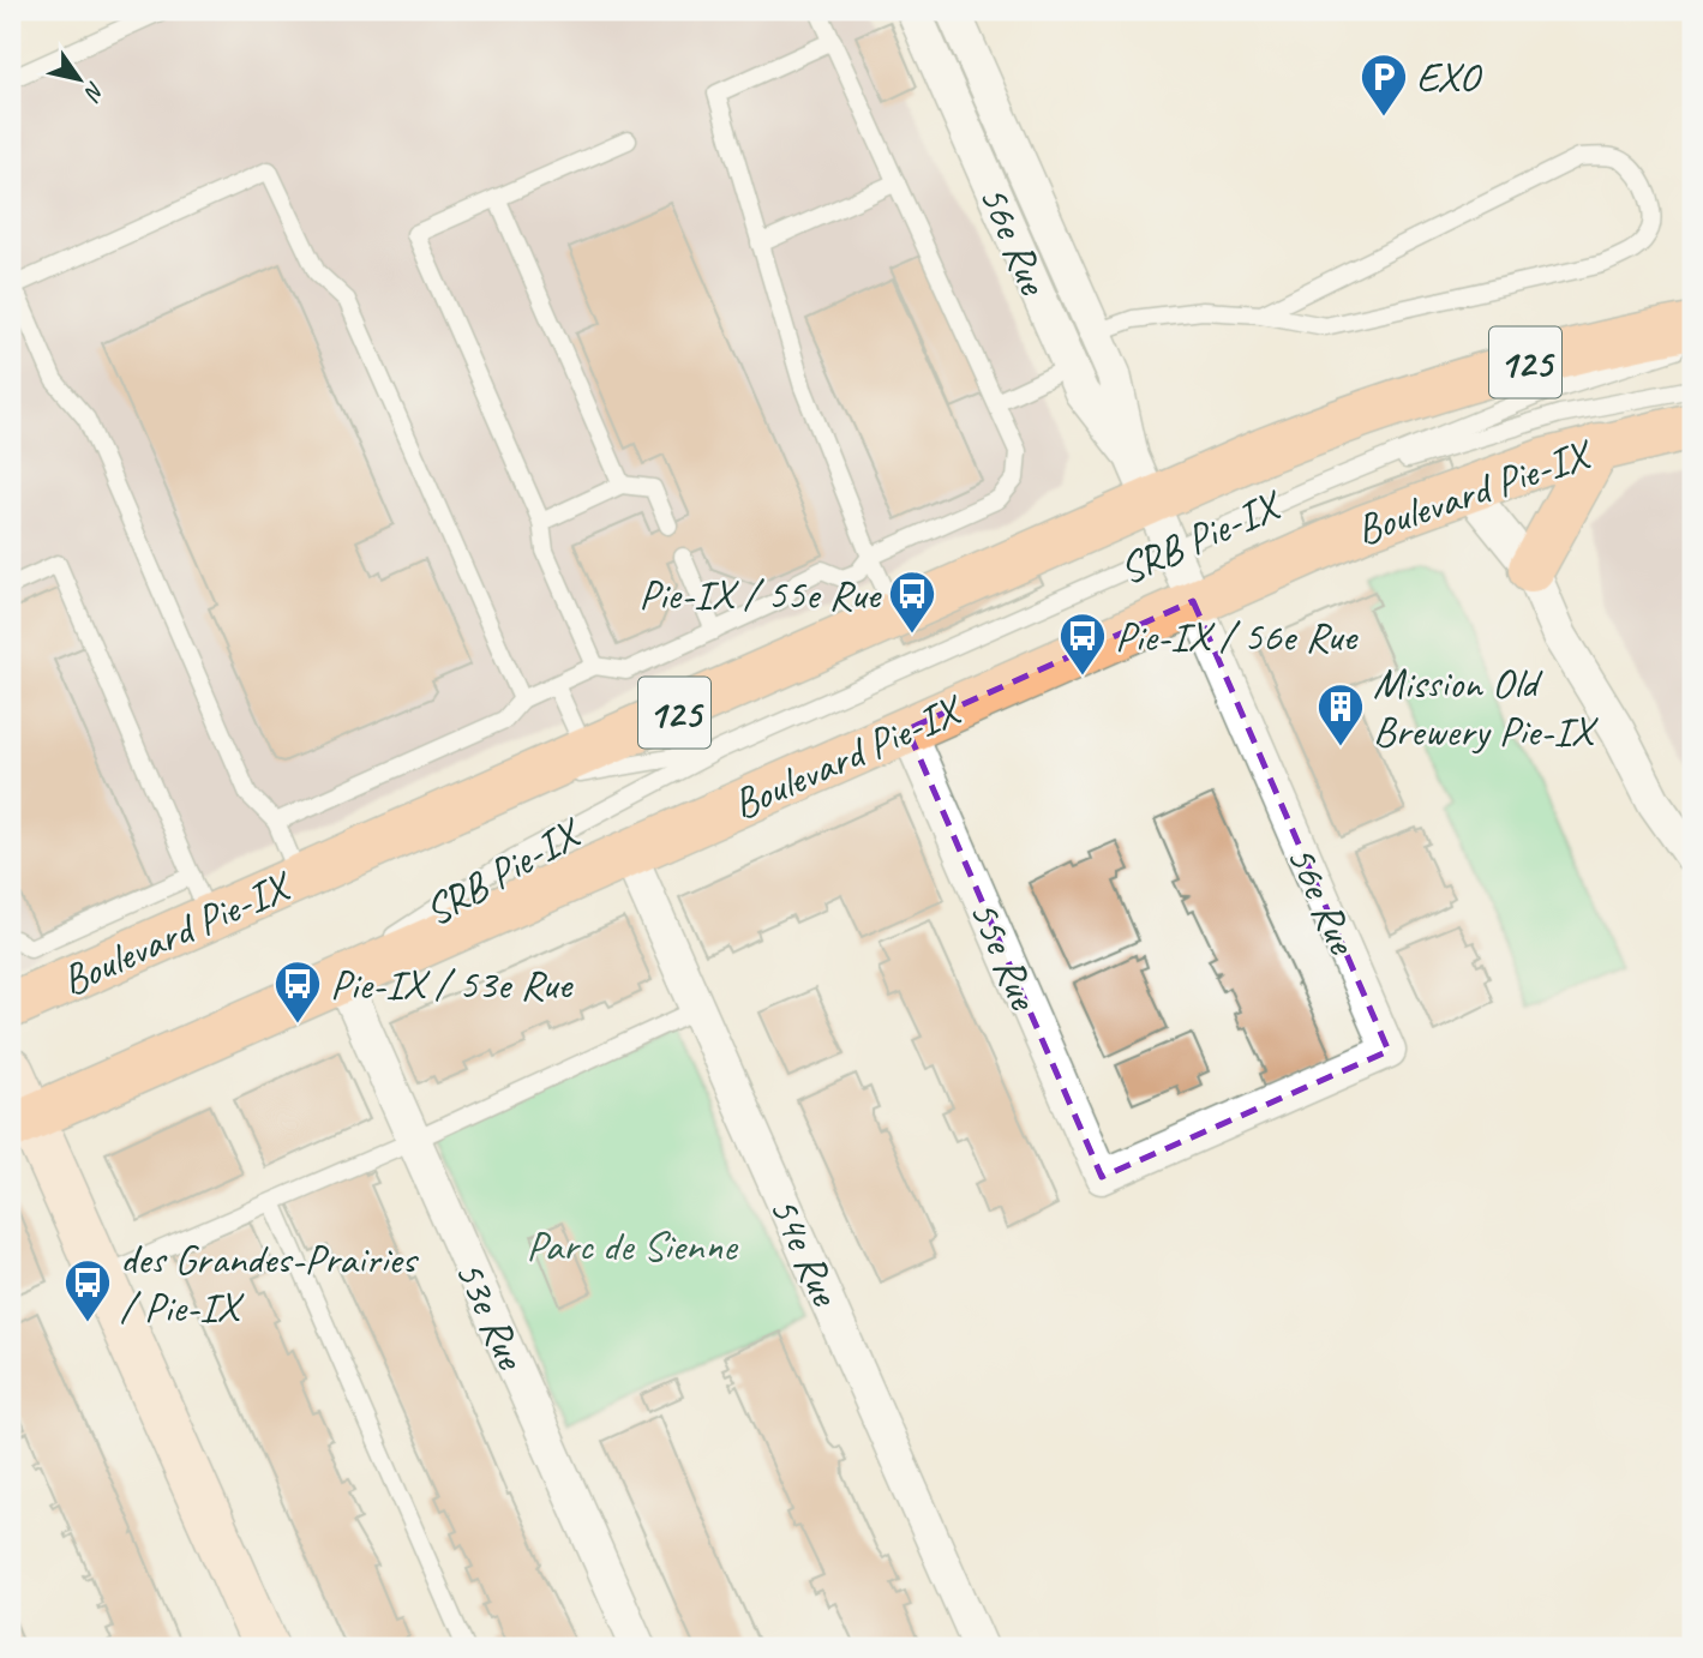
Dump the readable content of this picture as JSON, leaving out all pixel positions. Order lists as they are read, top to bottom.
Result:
{
  "streets": {
    "main road": ["125", "Boulevard Pie-IX"],
    "street": [
      "56e Rue",
      "55e Rue",
      "54e Rue",
      "53e Rue"
    ],
    "lane": ["SRB Pie-IX"]
  },
  "crossings": [
    ["56e Rue", "Boulevard Pie-IX"],
    ["56e Rue", "SRB Pie-IX"],
    ["56e Rue", "55e Rue"],
    ["Boulevard Pie-IX", "SRB Pie-IX"],
    ["Boulevard Pie-IX", "55e Rue"],
    ["Boulevard Pie-IX", "54e Rue"],
    ["Boulevard Pie-IX", "53e Rue"]
  ],
  "parks": ["Parc de Sienne"],
  "places": {
    "parking": ["EXO"],
    "bus stop": [
      "Pie-IX / 55e Rue",
      "Pie-IX / 56e Rue",
      "Pie-IX / 53e Rue",
      "des Grandes-Prairies / Pie-IX"
    ],
    "building": ["Mission Old Brewery Pie-IX"]
  },
  "north": "bottom right"
}
